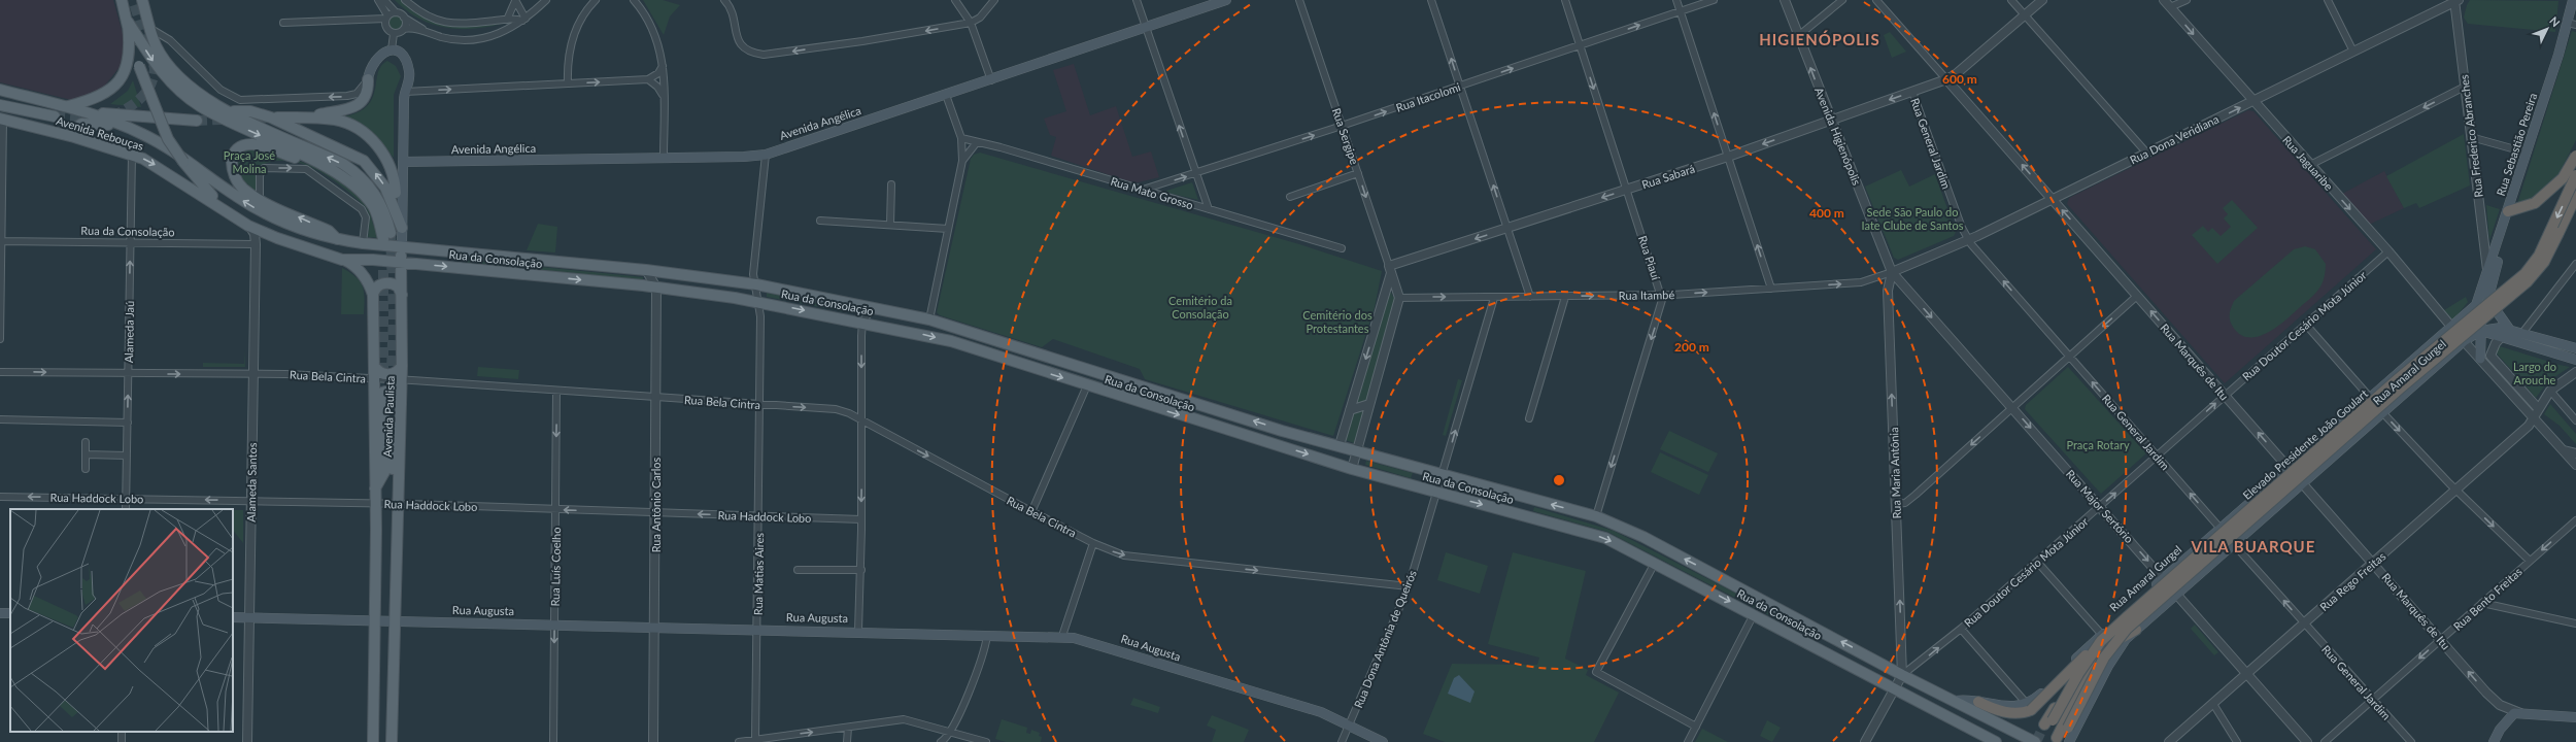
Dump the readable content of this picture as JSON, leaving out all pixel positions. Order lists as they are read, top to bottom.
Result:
{
  "streets": {
    "highway": ["Elevado Presidente João Goulart"],
    "main road": [
      "Avenida Angélica",
      "Avenida Rebouças",
      "Rua Sebastião Pereira",
      "Rua da Consolação",
      "Rua Amaral Gurgel",
      "Avenida Paulista",
      "Rua Augusta"
    ],
    "street": [
      "Rua Itacolomi",
      "Rua Sergipe",
      "Avenida Higienópolis",
      "Rua Frederico Abranches",
      "Rua Dona Veridiana",
      "Rua General Jardim",
      "Rua Jaguaribe",
      "Rua Sabará",
      "Rua Mato Grosso",
      "Rua Piauí",
      "Rua Itambé",
      "Rua Doutor Cesário Mota Júnior",
      "Alameda Jaú",
      "Rua Marquês de Itu",
      "Rua Bela Cintra",
      "Rua Maria Antônia",
      "Alameda Santos",
      "Rua Haddock Lobo",
      "Rua Antônio Carlos",
      "Rua Major Sertório",
      "Rua Luís Coelho",
      "Rua Matias Aires",
      "Rua Rego Freitas",
      "Rua Bento Freitas",
      "Rua Dona Antônia de Queirós"
    ]
  },
  "crossings": [
    ["Rua Itacolomi", "Rua Sergipe"],
    ["Rua Itacolomi", "Rua Mato Grosso"],
    ["Rua Itacolomi", "Rua Piauí"],
    ["Avenida Angélica", "Avenida Paulista"],
    ["Avenida Angélica", "Rua Matias Aires"],
    ["Avenida Rebouças", "Rua da Consolação"],
    ["Avenida Rebouças", "Alameda Jaú"],
    ["Avenida Rebouças", "Alameda Santos"],
    ["Rua Sergipe", "Rua Sabará"],
    ["Rua Sergipe", "Rua Itambé"],
    ["Avenida Higienópolis", "Rua Dona Veridiana"],
    ["Avenida Higienópolis", "Rua Sabará"],
    ["Avenida Higienópolis", "Rua Itambé"],
    ["Avenida Higienópolis", "Rua Maria Antônia"],
    ["Avenida Higienópolis", "Rua Major Sertório"],
    ["Rua Frederico Abranches", "Rua Dona Veridiana"],
    ["Rua Frederico Abranches", "Rua Sebastião Pereira"],
    ["Rua Dona Veridiana", "Rua General Jardim"],
    ["Rua Dona Veridiana", "Rua Jaguaribe"],
    ["Rua Dona Veridiana", "Rua Itambé"],
    ["Rua Dona Veridiana", "Rua Marquês de Itu"],
    ["Rua Dona Veridiana", "Rua Maria Antônia"],
    ["Rua Dona Veridiana", "Rua Major Sertório"],
    ["Rua General Jardim", "Rua Sabará"],
    ["Rua General Jardim", "Rua Doutor Cesário Mota Júnior"],
    ["Rua General Jardim", "Rua Amaral Gurgel"],
    ["Rua General Jardim", "Rua Rego Freitas"],
    ["Rua General Jardim", "Rua Bento Freitas"],
    ["Rua Jaguaribe", "Rua Doutor Cesário Mota Júnior"],
    ["Rua Jaguaribe", "Rua Amaral Gurgel"],
    ["Rua Sabará", "Rua Piauí"],
    ["Rua Sabará", "Rua Marquês de Itu"],
    ["Rua da Consolação", "Rua Piauí"],
    ["Rua da Consolação", "Rua Doutor Cesário Mota Júnior"],
    ["Rua da Consolação", "Alameda Jaú"],
    ["Rua da Consolação", "Avenida Paulista"],
    ["Rua da Consolação", "Rua Maria Antônia"],
    ["Rua da Consolação", "Alameda Santos"],
    ["Rua da Consolação", "Rua Antônio Carlos"],
    ["Rua da Consolação", "Rua Matias Aires"],
    ["Rua da Consolação", "Rua Dona Antônia de Queirós"],
    ["Rua Piauí", "Rua Itambé"],
    ["Rua Itambé", "Rua Maria Antônia"],
    ["Rua Itambé", "Rua Major Sertório"],
    ["Rua Itambé", "Rua Dona Antônia de Queirós"],
    ["Rua Doutor Cesário Mota Júnior", "Rua Marquês de Itu"],
    ["Rua Doutor Cesário Mota Júnior", "Rua Maria Antônia"],
    ["Rua Doutor Cesário Mota Júnior", "Rua Major Sertório"],
    ["Alameda Jaú", "Rua Bela Cintra"],
    ["Alameda Jaú", "Rua Haddock Lobo"],
    ["Rua Marquês de Itu", "Rua Amaral Gurgel"],
    ["Rua Marquês de Itu", "Rua Rego Freitas"],
    ["Rua Marquês de Itu", "Rua Bento Freitas"],
    ["Rua Amaral Gurgel", "Elevado Presidente João Goulart"],
    ["Rua Amaral Gurgel", "Rua Major Sertório"],
    ["Rua Bela Cintra", "Avenida Paulista"],
    ["Rua Bela Cintra", "Alameda Santos"],
    ["Rua Bela Cintra", "Rua Antônio Carlos"],
    ["Rua Bela Cintra", "Rua Luís Coelho"],
    ["Rua Bela Cintra", "Rua Matias Aires"],
    ["Rua Bela Cintra", "Rua Dona Antônia de Queirós"],
    ["Avenida Paulista", "Rua Haddock Lobo"],
    ["Avenida Paulista", "Rua Augusta"],
    ["Rua Maria Antônia", "Rua Major Sertório"],
    ["Alameda Santos", "Rua Haddock Lobo"],
    ["Alameda Santos", "Rua Augusta"],
    ["Rua Haddock Lobo", "Rua Antônio Carlos"],
    ["Rua Haddock Lobo", "Rua Luís Coelho"],
    ["Rua Haddock Lobo", "Rua Matias Aires"],
    ["Rua Antônio Carlos", "Rua Augusta"],
    ["Rua Major Sertório", "Rua Rego Freitas"],
    ["Rua Luís Coelho", "Rua Augusta"],
    ["Rua Matias Aires", "Rua Augusta"],
    ["Rua Augusta", "Rua Dona Antônia de Queirós"]
  ],
  "one_way": [
    "Rua Itacolomi",
    "Rua General Jardim",
    "Rua Jaguaribe",
    "Rua Sabará",
    "Rua Piauí",
    "Rua Itambé",
    "Rua Doutor Cesário Mota Júnior",
    "Alameda Jaú",
    "Rua Marquês de Itu",
    "Rua Bela Cintra",
    "Rua Maria Antônia",
    "Rua Haddock Lobo",
    "Rua Major Sertório",
    "Rua Luís Coelho",
    "Rua Bento Freitas",
    "Rua Dona Antônia de Queirós"
  ],
  "districts": ["HIGIENÓPOLIS", "VILA BUARQUE"],
  "parks": [
    "Praça José Molina",
    "Sede São Paulo do Iate Clube de Santos",
    "Cemitério da Consolação",
    "Cemitério dos Protestantes",
    "Largo do Arouche",
    "Praça Rotary"
  ],
  "north": "top right",
  "rings": ["600 m", "400 m", "200 m"]
}
